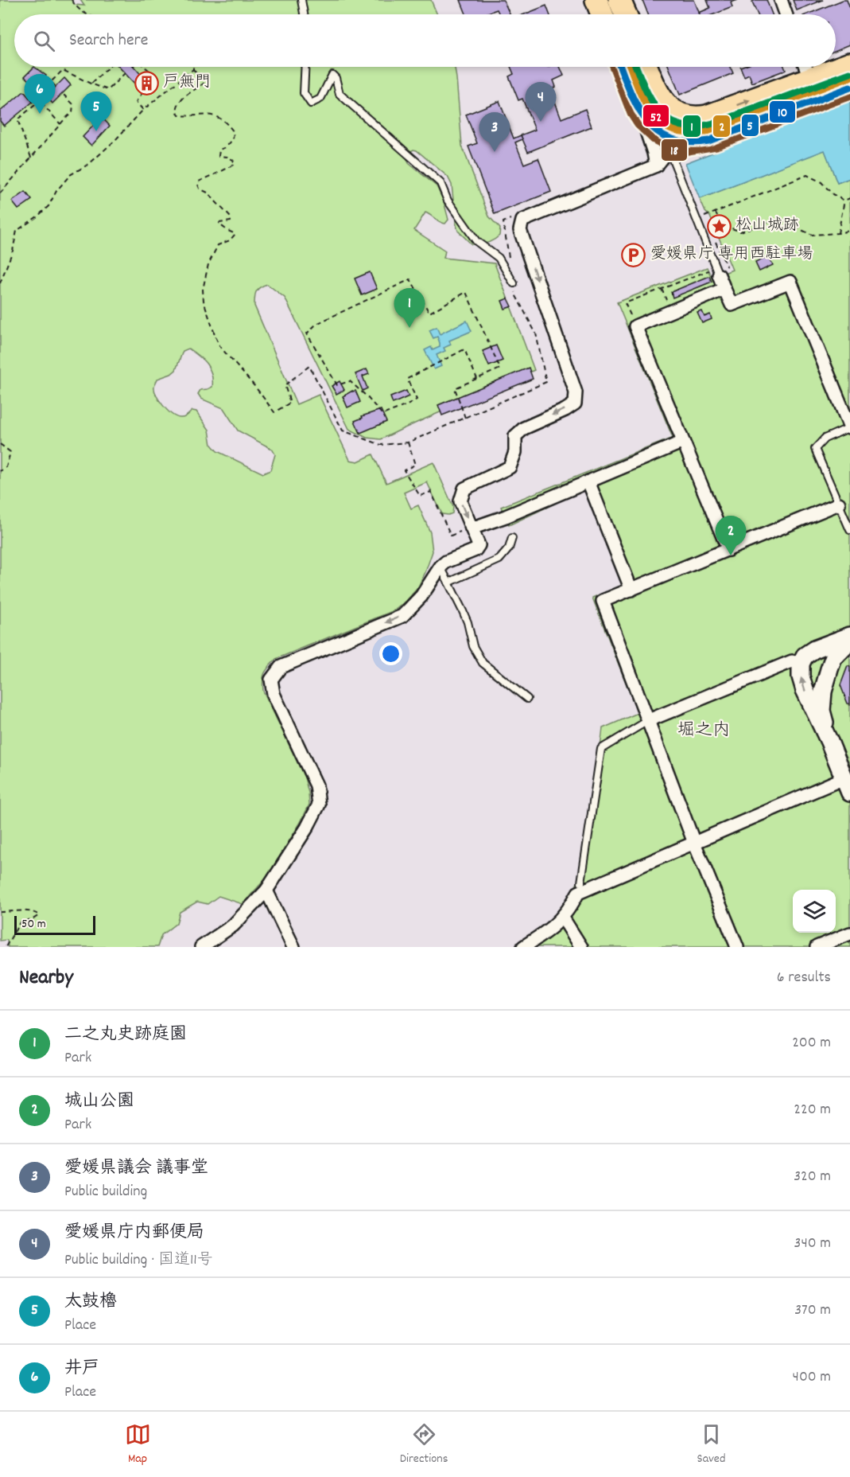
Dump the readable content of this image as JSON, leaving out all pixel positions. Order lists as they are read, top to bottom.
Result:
{
  "districts": ["堀之内"],
  "places": {
    "building": ["戸無門"],
    "place": ["松山城跡"],
    "parking": ["愛媛県庁 専用西駐車場"]
  },
  "lines": [
    "transit line 2",
    "transit line 5",
    "transit line 1",
    "transit line 10",
    "transit line 18",
    "transit line 52"
  ],
  "scale_bar": "50 m",
  "page": {
    "search": "Search here",
    "pins": [
      "6",
      "4",
      "5",
      "3",
      "1",
      "2"
    ],
    "scale": "50 m",
    "heading": ["Nearby", "6 results"],
    "list": [
      {
        "mark": "1",
        "name": "二之丸史跡庭園",
        "note": "Park",
        "value": "200 m"
      },
      {
        "mark": "2",
        "name": "城山公園",
        "note": "Park",
        "value": "220 m"
      },
      {
        "mark": "3",
        "name": "愛媛県議会 議事堂",
        "note": "Public building",
        "value": "320 m"
      },
      {
        "mark": "4",
        "name": "愛媛県庁内郵便局",
        "note": "Public building · 国道11号",
        "value": "340 m"
      },
      {
        "mark": "5",
        "name": "太鼓櫓",
        "note": "Place",
        "value": "370 m"
      },
      {
        "mark": "6",
        "name": "井戸",
        "note": "Place",
        "value": "400 m"
      }
    ],
    "nav": ["Map", "Directions", "Saved"]
  }
}
